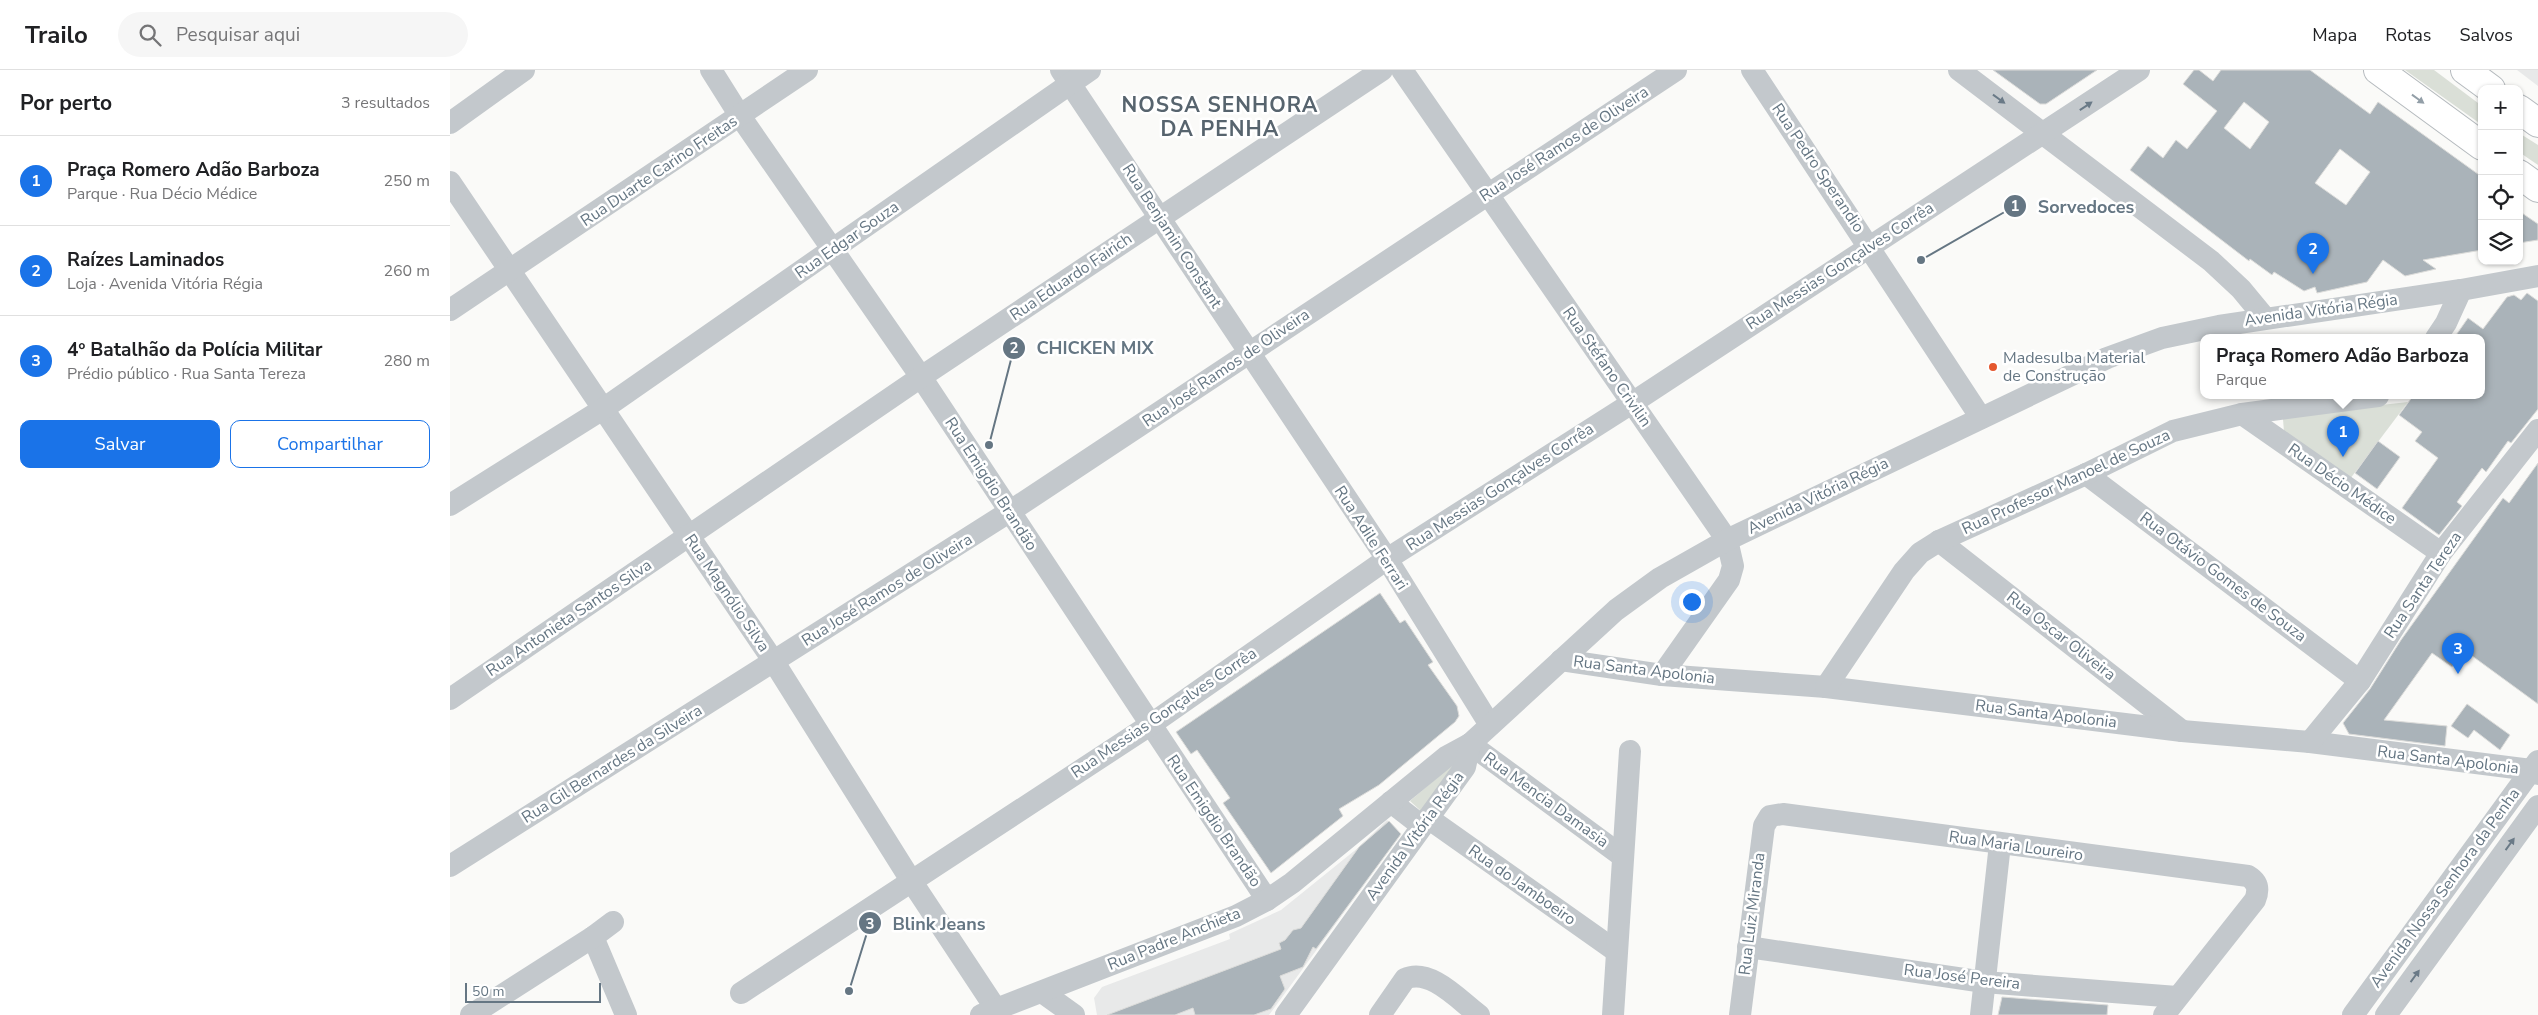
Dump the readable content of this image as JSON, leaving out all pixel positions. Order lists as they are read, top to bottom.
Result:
{
  "streets": {
    "street": [
      "Rua José Ramos de Oliveira",
      "Rua Pedro Sperandio",
      "Rua Duarte Carino Freitas",
      "Rua Benjamin Constant",
      "Rua Edgar Souza",
      "Rua Messias Gonçalves Corrêa",
      "Rua Eduardo Fairich",
      "Avenida Vitória Régia",
      "Rua Stéfano Crivilin",
      "Rua Professor Manoel de Souza",
      "Rua Emigdio Brandão",
      "Rua Décio Médice",
      "Rua Adile Ferrari",
      "Rua Otávio Gomes de Souza",
      "Rua Santa Tereza",
      "Rua Magnólio Silva",
      "Rua Antonieta Santos Silva",
      "Rua Oscar Oliveira",
      "Rua Santa Apolonia",
      "Rua Gil Bernardes da Silveira",
      "Rua Mencia Damasia",
      "Rua Maria Loureiro",
      "Rua do Jamboeiro",
      "Avenida Nossa Senhora da Penha",
      "Rua Luiz Miranda",
      "Rua Padre Anchieta",
      "Rua José Pereira"
    ]
  },
  "crossings": [
    ["Rua José Ramos de Oliveira", "Rua Benjamin Constant"],
    ["Rua José Ramos de Oliveira", "Rua Stéfano Crivilin"],
    ["Rua José Ramos de Oliveira", "Rua Emigdio Brandão"],
    ["Rua José Ramos de Oliveira", "Rua Adile Ferrari"],
    ["Rua José Ramos de Oliveira", "Rua Magnólio Silva"],
    ["Rua José Ramos de Oliveira", "Rua Gil Bernardes da Silveira"],
    ["Rua Pedro Sperandio", "Rua Messias Gonçalves Corrêa"],
    ["Rua Pedro Sperandio", "Avenida Vitória Régia"],
    ["Rua Duarte Carino Freitas", "Rua Emigdio Brandão"],
    ["Rua Duarte Carino Freitas", "Rua Magnólio Silva"],
    ["Rua Benjamin Constant", "Rua Edgar Souza"],
    ["Rua Benjamin Constant", "Rua Eduardo Fairich"],
    ["Rua Benjamin Constant", "Rua Adile Ferrari"],
    ["Rua Edgar Souza", "Rua Emigdio Brandão"],
    ["Rua Edgar Souza", "Rua Magnólio Silva"],
    ["Rua Messias Gonçalves Corrêa", "Rua Stéfano Crivilin"],
    ["Rua Messias Gonçalves Corrêa", "Rua Emigdio Brandão"],
    ["Rua Messias Gonçalves Corrêa", "Rua Adile Ferrari"],
    ["Rua Messias Gonçalves Corrêa", "Rua Magnólio Silva"],
    ["Rua Eduardo Fairich", "Rua Emigdio Brandão"],
    ["Rua Eduardo Fairich", "Rua Magnólio Silva"],
    ["Rua Eduardo Fairich", "Rua Antonieta Santos Silva"],
    ["Avenida Vitória Régia", "Rua Stéfano Crivilin"],
    ["Avenida Vitória Régia", "Rua Adile Ferrari"],
    ["Avenida Vitória Régia", "Rua Santa Apolonia"],
    ["Avenida Vitória Régia", "Rua Mencia Damasia"],
    ["Avenida Vitória Régia", "Rua do Jamboeiro"],
    ["Avenida Vitória Régia", "Rua Padre Anchieta"],
    ["Rua Professor Manoel de Souza", "Rua Décio Médice"],
    ["Rua Professor Manoel de Souza", "Rua Otávio Gomes de Souza"],
    ["Rua Professor Manoel de Souza", "Rua Oscar Oliveira"],
    ["Rua Professor Manoel de Souza", "Rua Santa Apolonia"],
    ["Rua Emigdio Brandão", "Rua Padre Anchieta"],
    ["Rua Décio Médice", "Rua Santa Tereza"],
    ["Rua Otávio Gomes de Souza", "Rua Santa Tereza"],
    ["Rua Santa Tereza", "Rua Santa Apolonia"],
    ["Rua Magnólio Silva", "Rua Antonieta Santos Silva"],
    ["Rua Magnólio Silva", "Rua Gil Bernardes da Silveira"],
    ["Rua Magnólio Silva", "Rua Padre Anchieta"],
    ["Rua Oscar Oliveira", "Rua Santa Apolonia"],
    ["Rua Santa Apolonia", "Avenida Nossa Senhora da Penha"],
    ["Rua Mencia Damasia", "Rua do Jamboeiro"],
    ["Rua Mencia Damasia", "Rua Padre Anchieta"],
    ["Rua Maria Loureiro", "Rua Luiz Miranda"],
    ["Rua Maria Loureiro", "Rua José Pereira"],
    ["Rua do Jamboeiro", "Rua Padre Anchieta"],
    ["Rua Luiz Miranda", "Rua José Pereira"]
  ],
  "districts": ["NOSSA SENHORA DA PENHA"],
  "places": [
    "Sorvedoces",
    "Madesulba Material de Construção",
    "CHICKEN MIX",
    "Blink Jeans"
  ],
  "scale_bar": "50 m",
  "page": {
    "header": "Trailo",
    "search": "Pesquisar aqui",
    "nav": ["Mapa", "Rotas", "Salvos"],
    "heading": ["Por perto", "3 resultados"],
    "map_buttons": ["+", "−"],
    "list": [
      {
        "mark": "1",
        "name": "Praça Romero Adão Barboza",
        "note": "Parque · Rua Décio Médice",
        "value": "250 m"
      },
      {
        "mark": "2",
        "name": "Raízes Laminados",
        "note": "Loja · Avenida Vitória Régia",
        "value": "260 m"
      },
      {
        "mark": "3",
        "name": "4º Batalhão da Polícia Militar",
        "note": "Prédio público · Rua Santa Tereza",
        "value": "280 m"
      }
    ],
    "pins": ["2", "1", "3"],
    "popup": ["Praça Romero Adão Barboza", "Parque"],
    "buttons": ["Salvar", "Compartilhar"],
    "scale": "50 m"
  }
}
